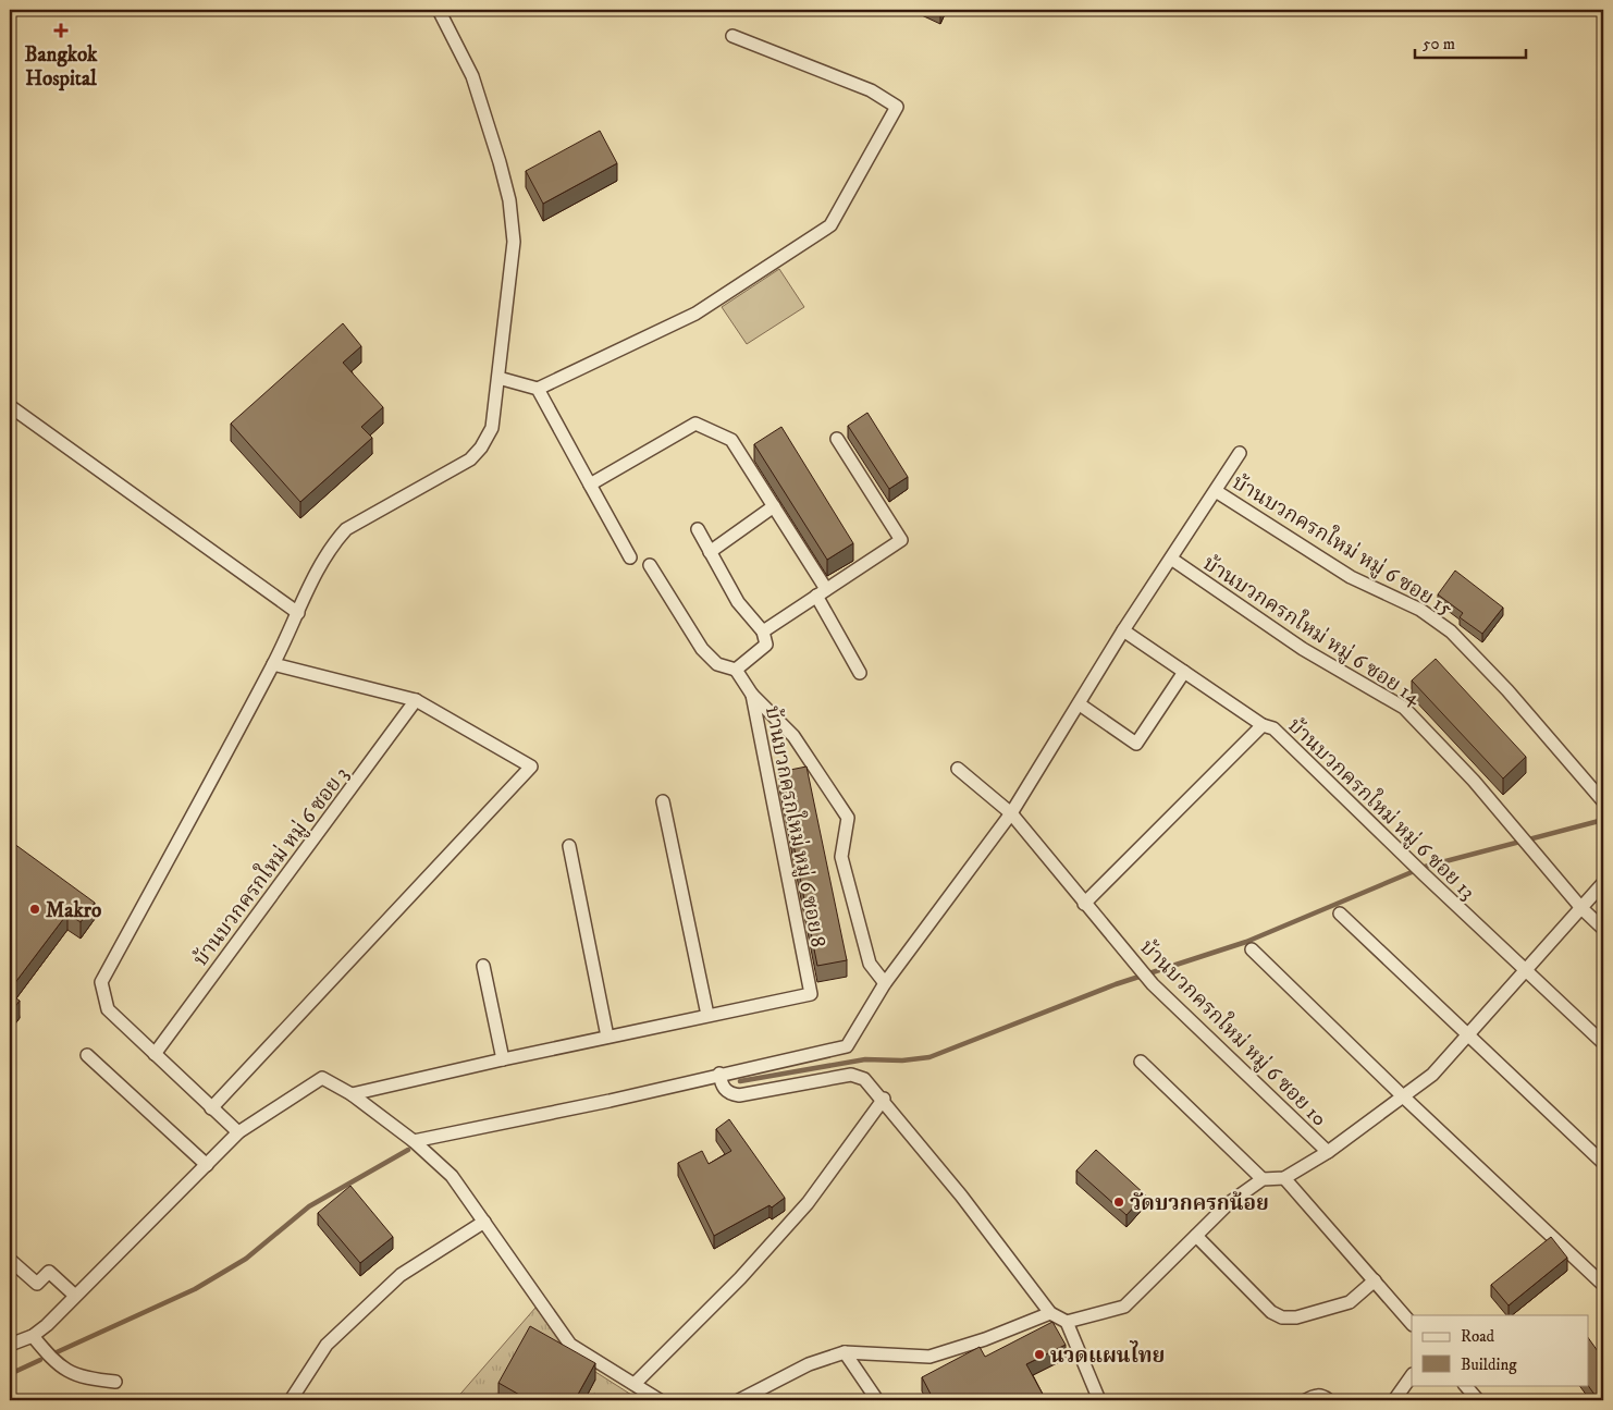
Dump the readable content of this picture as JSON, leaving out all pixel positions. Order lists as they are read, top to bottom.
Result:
{
  "streets": {
    "street": [
      "บ้านบวกครกใหม่ หมู่ 6 ซอย 15",
      "บ้านบวกครกใหม่ หมู่ 6 ซอย 14",
      "บ้านบวกครกใหม่ หมู่ 6 ซอย 13",
      "บ้านบวกครกใหม่ หมู่ 6 ซอย 8",
      "บ้านบวกครกใหม่ หมู่ 6 ซอย 3",
      "บ้านบวกครกใหม่ หมู่ 6 ซอย 10"
    ]
  },
  "places": {
    "health": ["Bangkok Hospital"],
    "other": ["Makro", "วัดบวกครกน้อย", "นวดแผนไทย"]
  },
  "legend": ["Road", "Building"],
  "scale_bar": "50 m"
}
